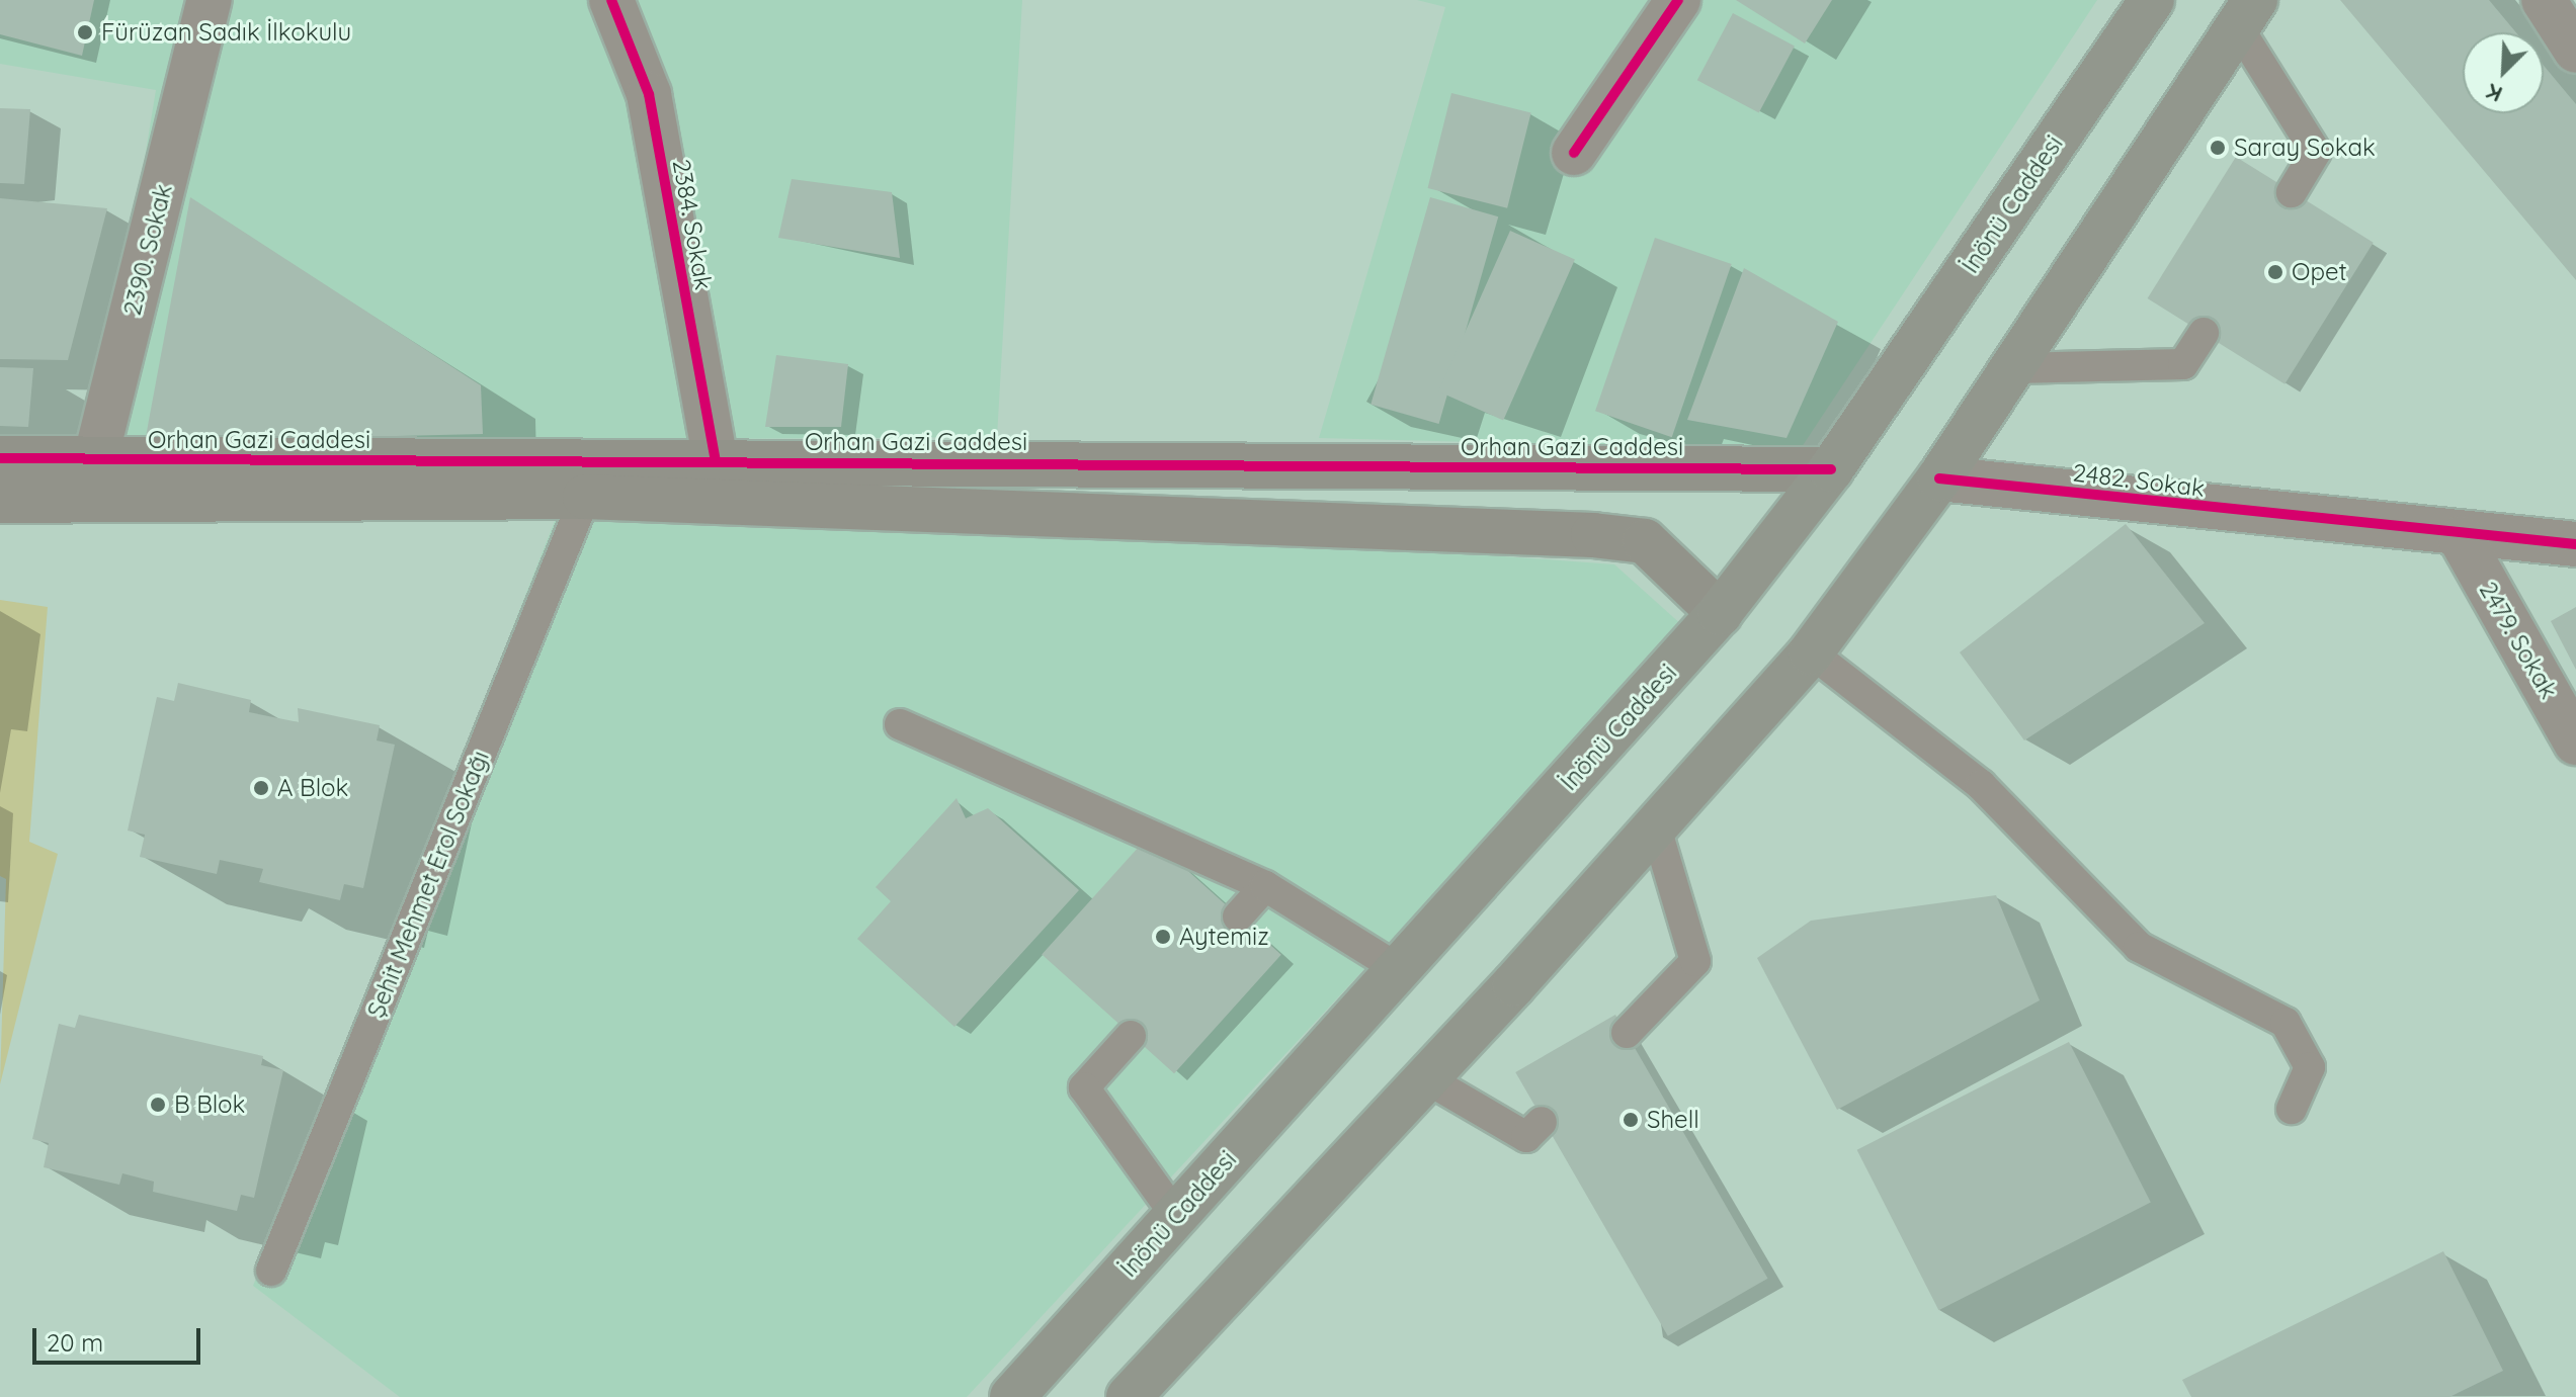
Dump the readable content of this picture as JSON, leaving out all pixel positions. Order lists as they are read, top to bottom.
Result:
{
  "streets": {
    "main road": ["İnönü Caddesi"],
    "street": [
      "2384. Sokak",
      "2390. Sokak",
      "Orhan Gazi Caddesi",
      "2482. Sokak",
      "2479. Sokak"
    ],
    "lane": ["Şehit Mehmet Erol Sokağı"]
  },
  "crossings": [
    ["İnönü Caddesi", "Orhan Gazi Caddesi"],
    ["2384. Sokak", "Orhan Gazi Caddesi"],
    ["2390. Sokak", "Orhan Gazi Caddesi"],
    ["Orhan Gazi Caddesi", "Şehit Mehmet Erol Sokağı"],
    ["2482. Sokak", "2479. Sokak"]
  ],
  "places": [
    "Fürüzan Sadık İlkokulu",
    "Saray Sokak",
    "Opet",
    "A Blok",
    "Aytemiz",
    "B Blok",
    "Shell"
  ],
  "scale_bar": "20 m",
  "north": "bottom left"
}
